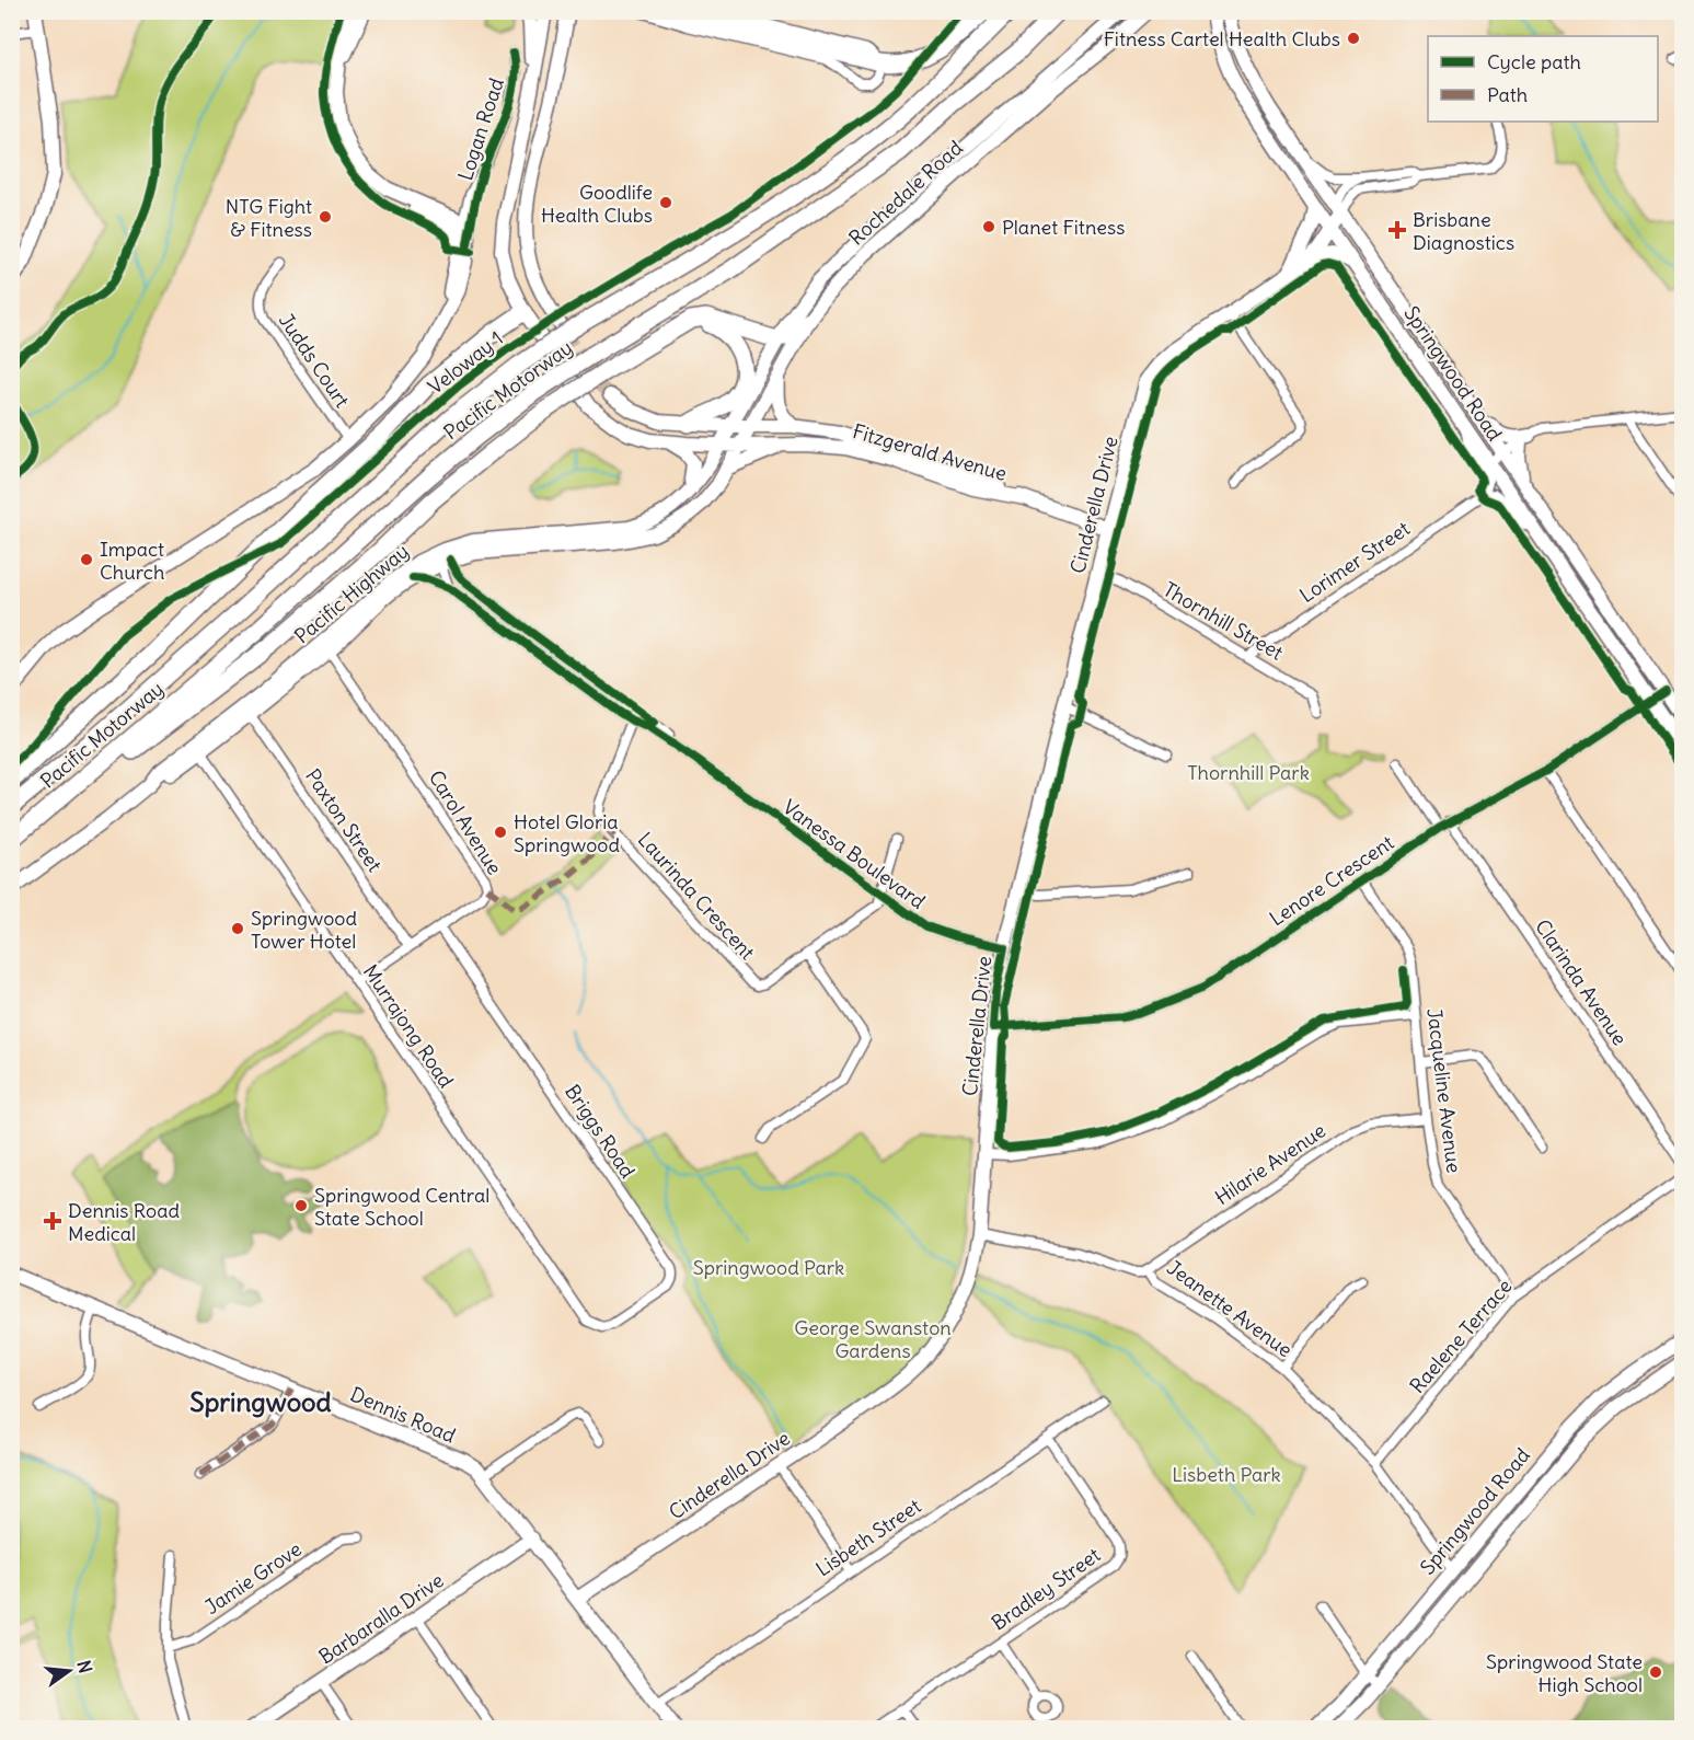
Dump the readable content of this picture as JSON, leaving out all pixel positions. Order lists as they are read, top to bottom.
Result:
{
  "streets": {
    "highway": ["Pacific Motorway"],
    "street": [
      "Logan Road",
      "Rochedale Road",
      "Judds Court",
      "Springwood Road",
      "Fitzgerald Avenue",
      "Cinderella Drive",
      "Lorimer Street",
      "Pacific Highway",
      "Thornhill Street",
      "Paxton Street",
      "Carol Avenue",
      "Vanessa Boulevard",
      "Lenore Crescent",
      "Laurinda Crescent",
      "Clarinda Avenue",
      "Murrajong Road",
      "Jacqueline Avenue",
      "Briggs Road",
      "Hilarie Avenue",
      "Jeanette Avenue",
      "Raelene Terrace",
      "Dennis Road",
      "Lisbeth Street",
      "Jamie Grove",
      "Bradley Street",
      "Barbaralla Drive"
    ],
    "cycle path": ["Veloway 1"]
  },
  "crossings": [
    ["Logan Road", "Rochedale Road"],
    ["Logan Road", "Fitzgerald Avenue"],
    ["Logan Road", "Pacific Highway"],
    ["Rochedale Road", "Fitzgerald Avenue"],
    ["Rochedale Road", "Pacific Highway"],
    ["Springwood Road", "Lenore Crescent"],
    ["Springwood Road", "Jeanette Avenue"],
    ["Fitzgerald Avenue", "Cinderella Drive"],
    ["Fitzgerald Avenue", "Pacific Highway"],
    ["Cinderella Drive", "Thornhill Street"],
    ["Cinderella Drive", "Vanessa Boulevard"],
    ["Cinderella Drive", "Lenore Crescent"],
    ["Cinderella Drive", "Jeanette Avenue"],
    ["Cinderella Drive", "Dennis Road"],
    ["Lorimer Street", "Thornhill Street"],
    ["Pacific Highway", "Paxton Street"],
    ["Pacific Highway", "Carol Avenue"],
    ["Pacific Highway", "Vanessa Boulevard"],
    ["Pacific Highway", "Murrajong Road"],
    ["Paxton Street", "Carol Avenue"],
    ["Carol Avenue", "Murrajong Road"],
    ["Carol Avenue", "Briggs Road"],
    ["Vanessa Boulevard", "Laurinda Crescent"],
    ["Lenore Crescent", "Clarinda Avenue"],
    ["Lenore Crescent", "Jacqueline Avenue"],
    ["Murrajong Road", "Briggs Road"],
    ["Jacqueline Avenue", "Hilarie Avenue"],
    ["Jacqueline Avenue", "Raelene Terrace"],
    ["Hilarie Avenue", "Jeanette Avenue"],
    ["Jeanette Avenue", "Raelene Terrace"],
    ["Dennis Road", "Lisbeth Street"],
    ["Dennis Road", "Barbaralla Drive"],
    ["Lisbeth Street", "Bradley Street"]
  ],
  "districts": ["Springwood"],
  "parks": [
    "Thornhill Park",
    "Springwood Park",
    "George Swanston Gardens",
    "Lisbeth Park"
  ],
  "places": {
    "other": [
      "Fitness Cartel Health Clubs",
      "Goodlife Health Clubs",
      "NTG Fight & Fitness",
      "Planet Fitness",
      "Impact Church",
      "Hotel Gloria Springwood",
      "Springwood Tower Hotel",
      "Springwood Central State School",
      "Springwood State High School"
    ],
    "health": ["Brisbane Diagnostics", "Dennis Road Medical"]
  },
  "legend": ["Cycle path", "Path"],
  "north": "right"
}
